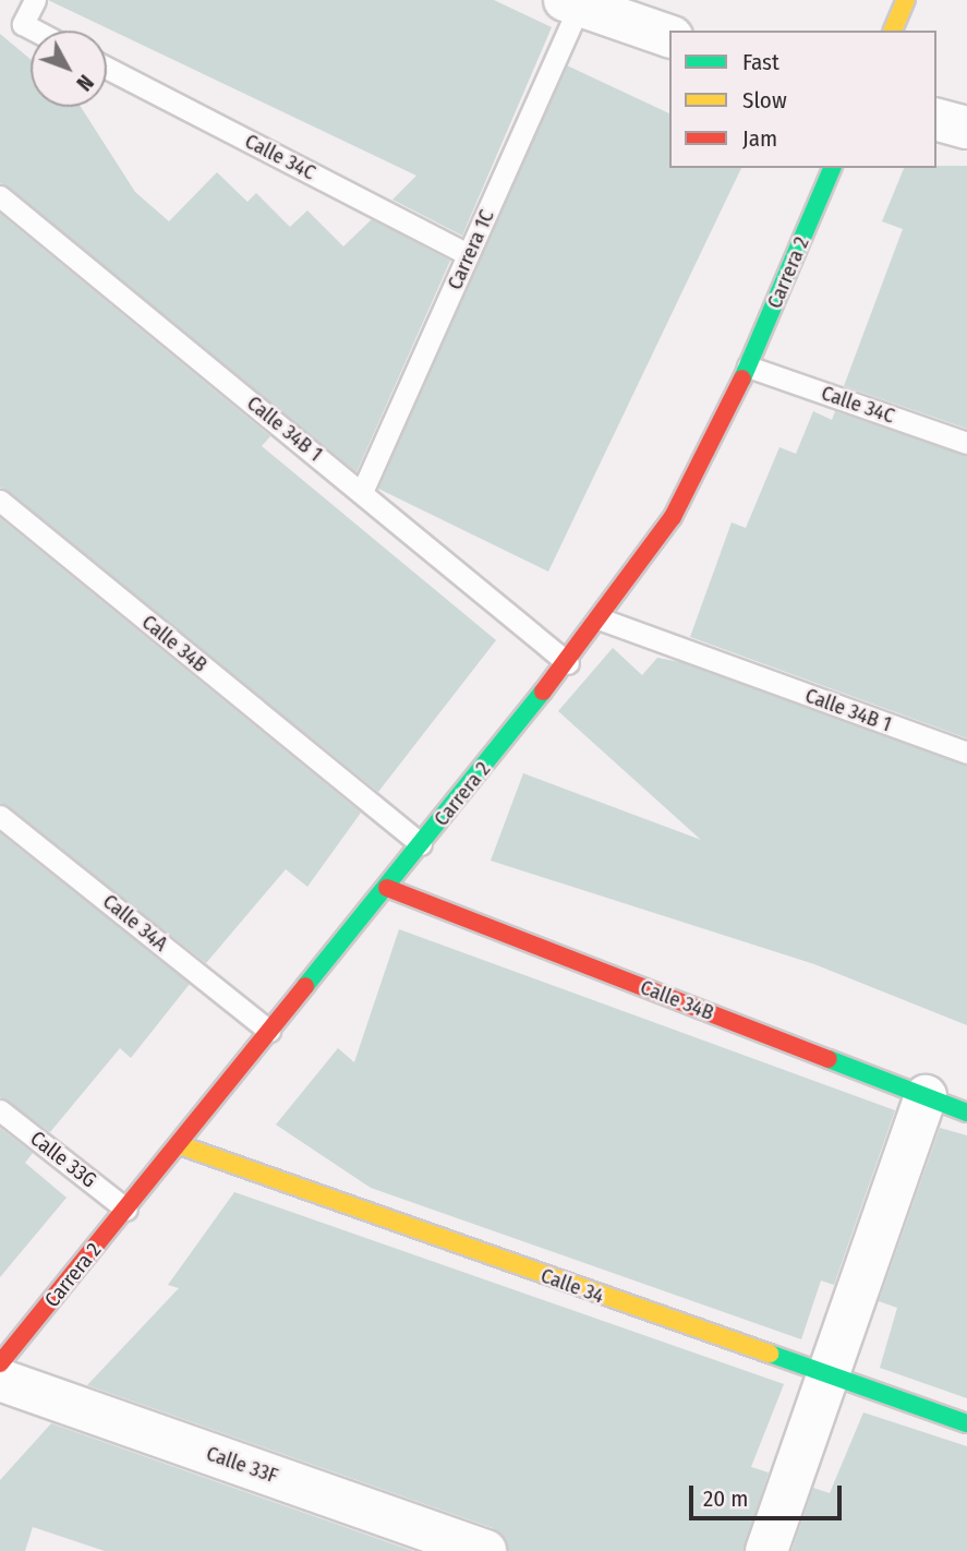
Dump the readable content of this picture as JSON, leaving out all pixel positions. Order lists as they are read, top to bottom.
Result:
{
  "streets": {
    "street": [
      "Carrera 2",
      "Calle 34B",
      "Calle 34",
      "Calle 33F"
    ],
    "lane": [
      "Calle 34C",
      "Carrera 1C",
      "Calle 34B 1",
      "Calle 34A",
      "Calle 33G"
    ]
  },
  "crossings": [
    ["Calle 34C", "Carrera 1C"],
    ["Calle 34C", "Carrera 2"],
    ["Carrera 1C", "Calle 34B 1"],
    ["Carrera 2", "Calle 34B 1"],
    ["Carrera 2", "Calle 34B"],
    ["Carrera 2", "Calle 34A"],
    ["Carrera 2", "Calle 33G"],
    ["Carrera 2", "Calle 34"]
  ],
  "legend": ["Fast", "Slow", "Jam"],
  "scale_bar": "20 m",
  "north": "bottom right"
}
